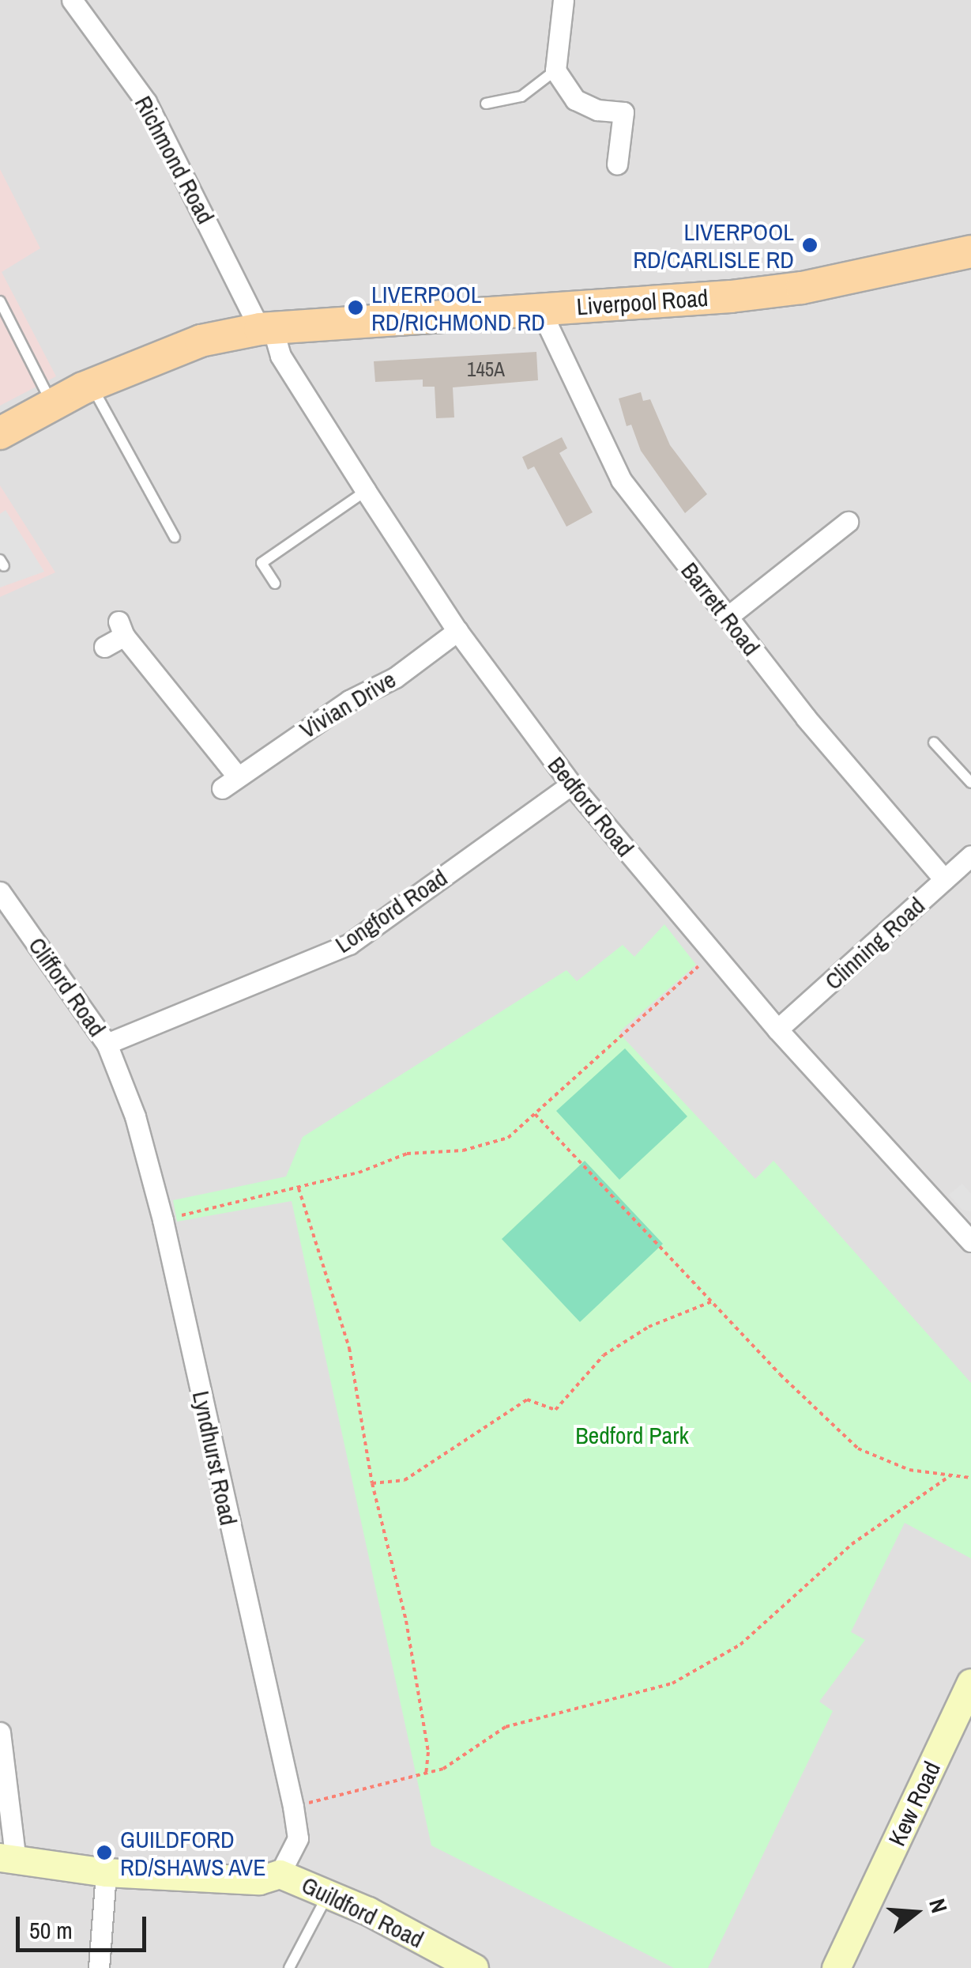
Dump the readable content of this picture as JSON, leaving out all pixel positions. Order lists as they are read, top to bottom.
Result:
{
  "streets": {
    "main road": ["Liverpool Road"],
    "street": [
      "Richmond Road",
      "Barrett Road",
      "Vivian Drive",
      "Bedford Road",
      "Longford Road",
      "Clinning Road",
      "Clifford Road",
      "Lyndhurst Road",
      "Kew Road",
      "Guildford Road"
    ]
  },
  "crossings": [
    ["Richmond Road", "Liverpool Road"],
    ["Richmond Road", "Bedford Road"],
    ["Liverpool Road", "Barrett Road"],
    ["Liverpool Road", "Bedford Road"],
    ["Barrett Road", "Clinning Road"],
    ["Vivian Drive", "Bedford Road"],
    ["Bedford Road", "Longford Road"],
    ["Bedford Road", "Clinning Road"],
    ["Longford Road", "Clifford Road"],
    ["Longford Road", "Lyndhurst Road"],
    ["Clifford Road", "Lyndhurst Road"],
    ["Lyndhurst Road", "Guildford Road"]
  ],
  "parks": ["Bedford Park"],
  "places": ["LIVERPOOL RD/CARLISLE RD", "LIVERPOOL RD/RICHMOND RD", "GUILDFORD RD/SHAWS AVE"],
  "house_numbers": ["145A"],
  "scale_bar": "50 m",
  "north": "right"
}
